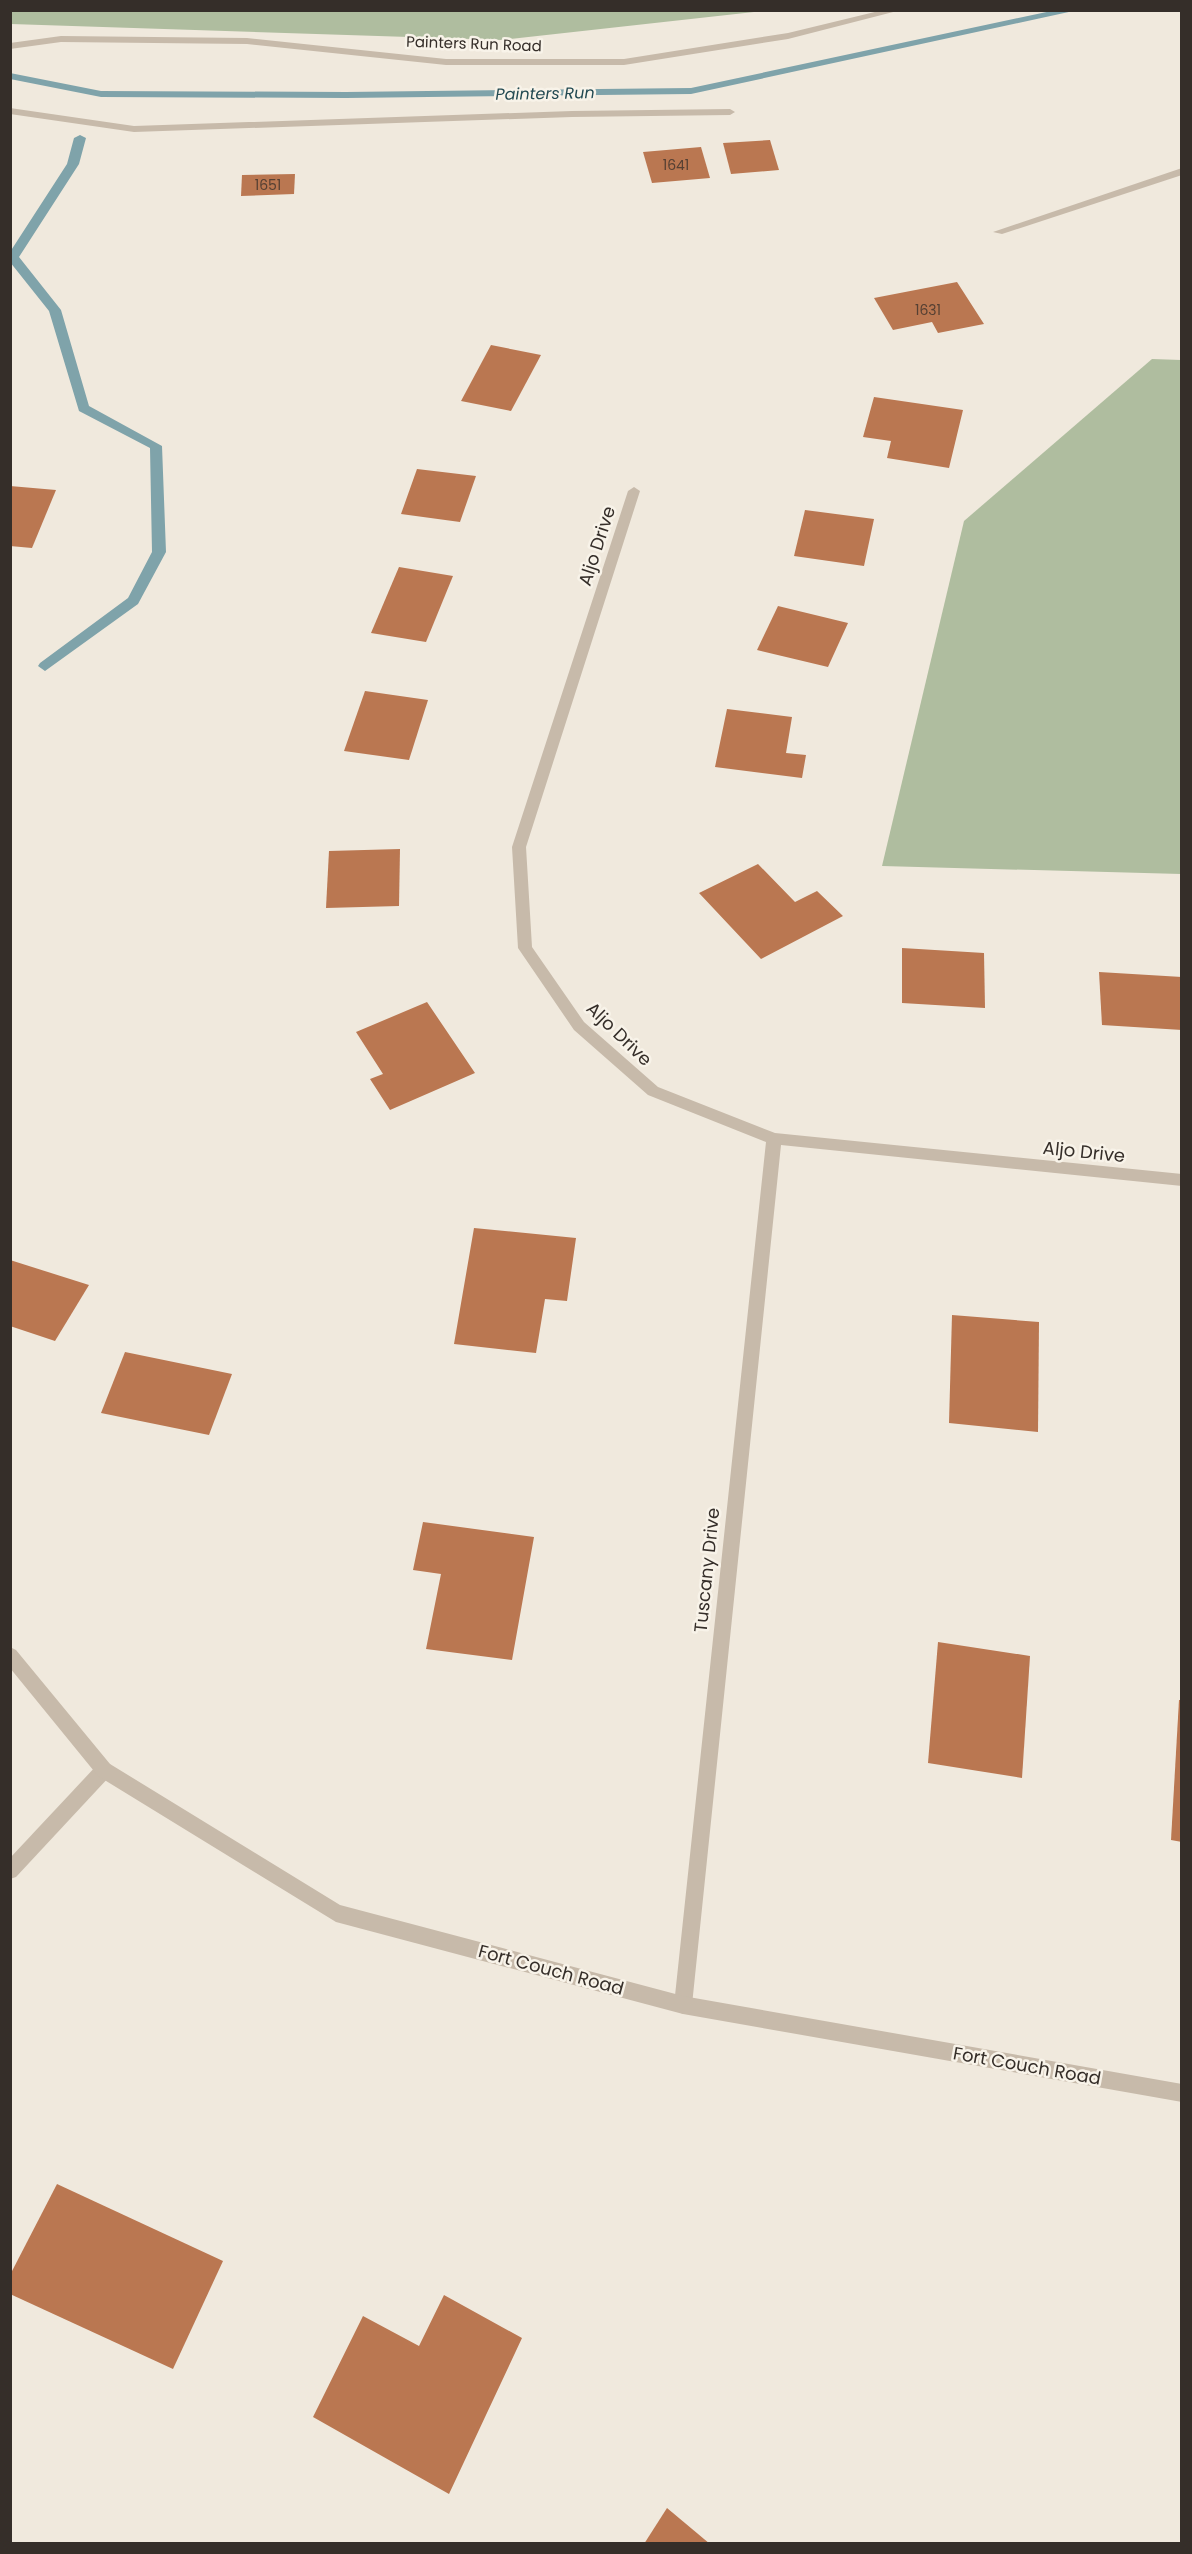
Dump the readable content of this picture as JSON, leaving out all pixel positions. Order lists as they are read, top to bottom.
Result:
{
  "streets": {
    "street": [
      "Painters Run Road",
      "Aljo Drive",
      "Tuscany Drive",
      "Fort Couch Road"
    ]
  },
  "crossings": [
    ["Aljo Drive", "Tuscany Drive"],
    ["Tuscany Drive", "Fort Couch Road"]
  ],
  "water": ["Painters Run"],
  "house_numbers": ["1641", "1651", "1631"]
}
